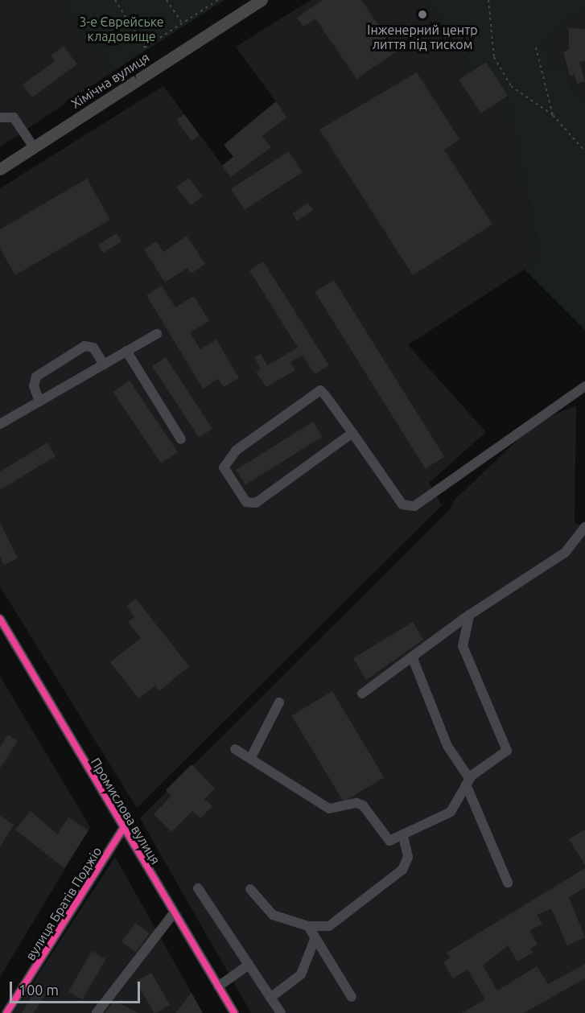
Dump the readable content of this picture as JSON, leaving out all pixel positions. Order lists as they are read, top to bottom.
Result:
{
  "streets": {
    "main road": ["Хімічна вулиця"],
    "street": ["Промислова вулиця", "вулиця Братів Поджіо"]
  },
  "crossings": [
    ["Промислова вулиця", "вулиця Братів Поджіо"]
  ],
  "parks": ["3-е Єврейське кладовище"],
  "places": ["Інженерний центр лиття під тиском"],
  "scale_bar": "100 m"
}
